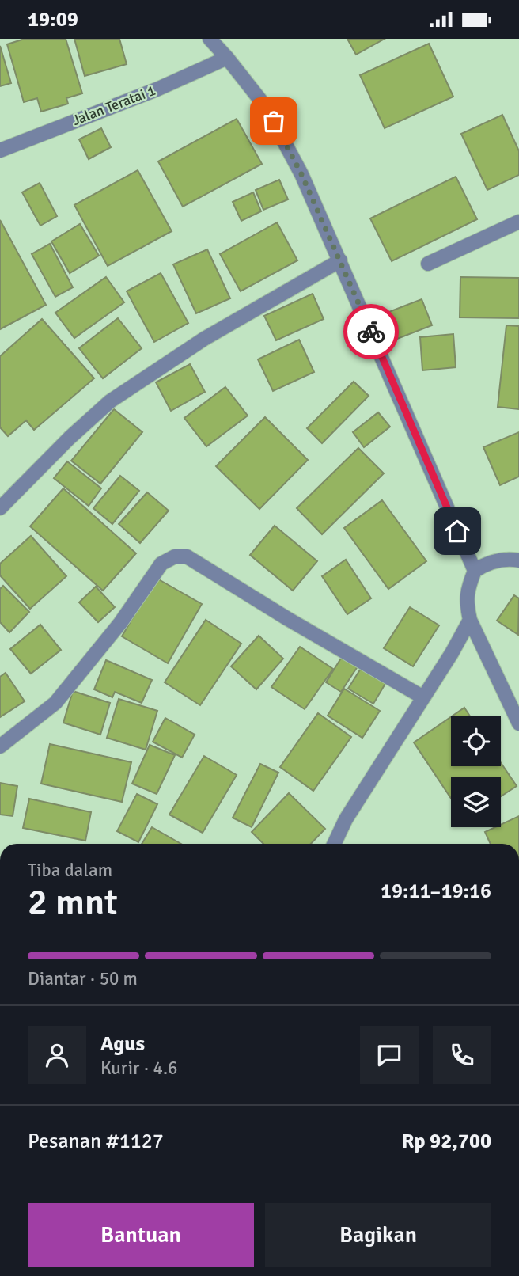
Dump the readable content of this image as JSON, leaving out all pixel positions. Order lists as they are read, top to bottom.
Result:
{
  "streets": {
    "street": ["Jalan Teratai 1"]
  },
  "page": {
    "status": "19:09",
    "heading": ["2 mnt", "Tiba dalam", "19:11–19:16"],
    "panel": [
      "Agus",
      "Kurir · 4.6",
      "Pesanan #1127",
      "Rp 92,700"
    ],
    "bar": "Diantar · 50 m",
    "buttons": ["Bantuan", "Bagikan"]
  }
}
